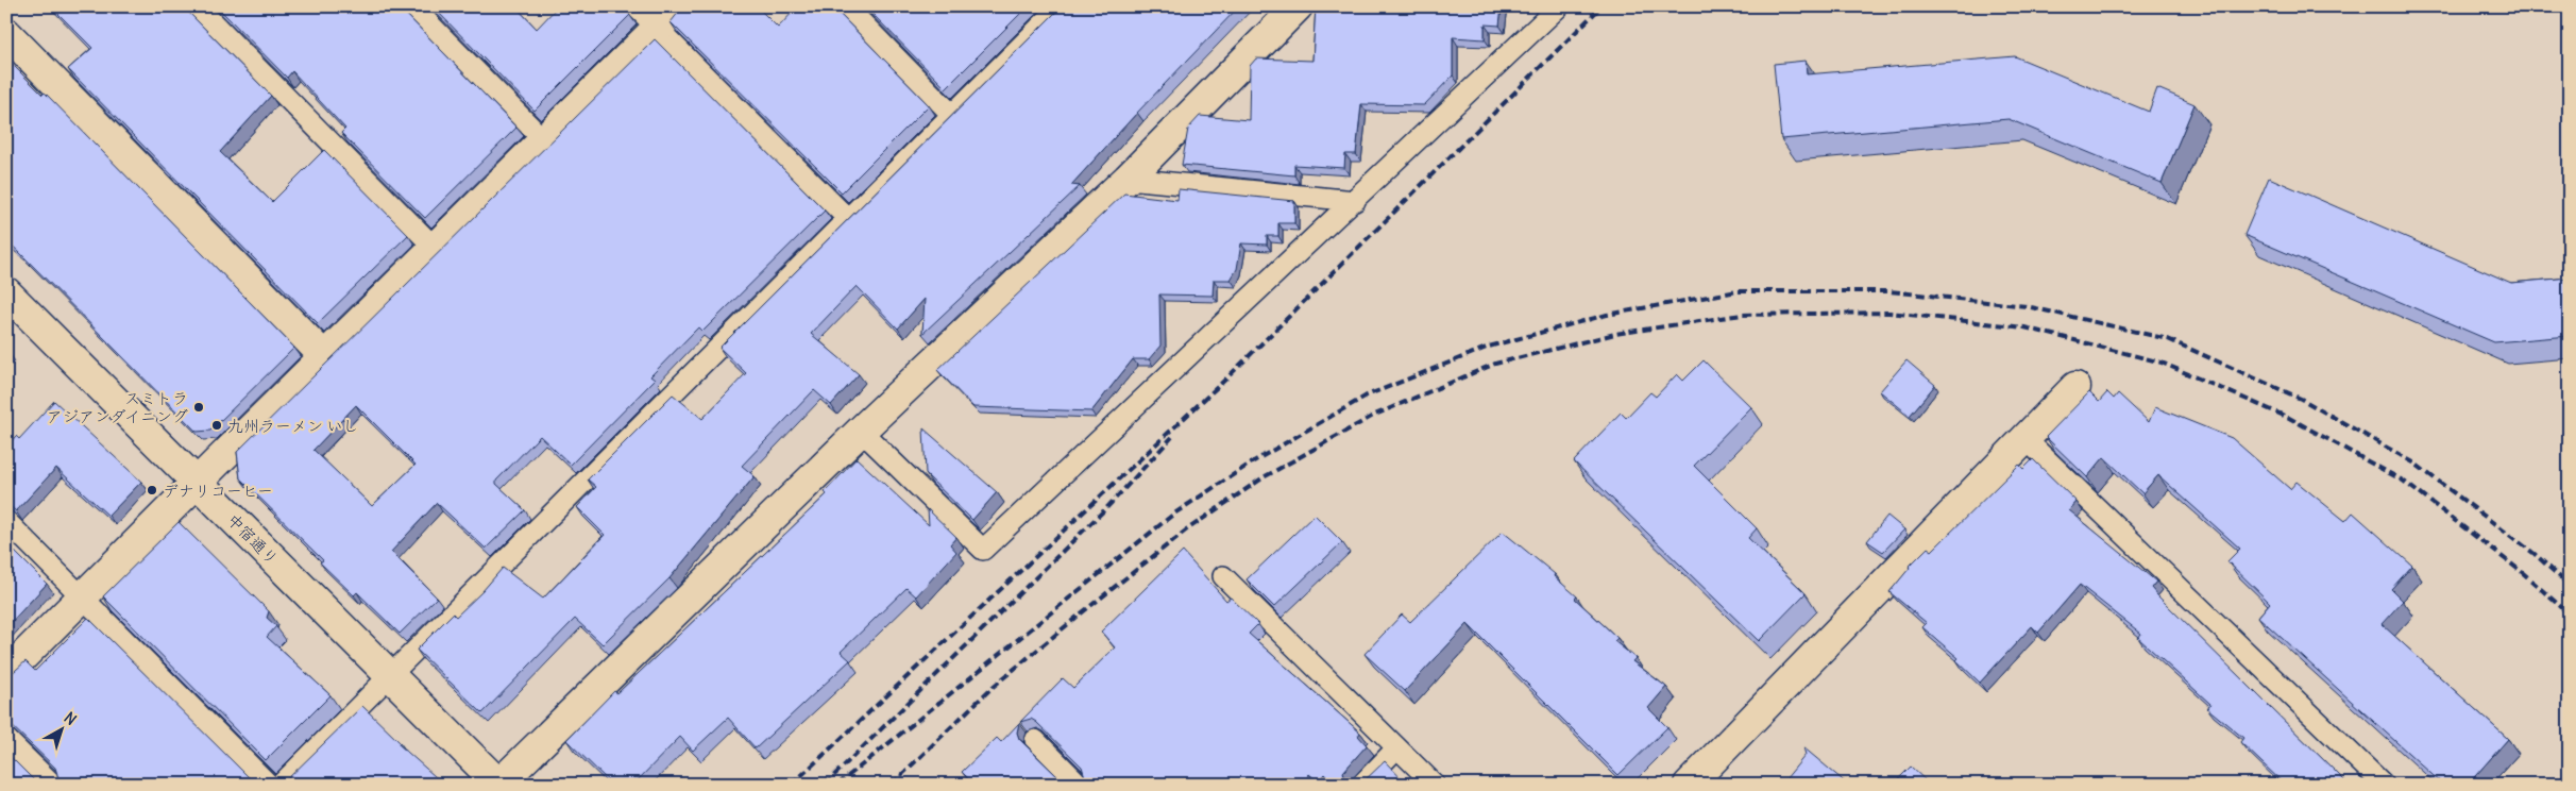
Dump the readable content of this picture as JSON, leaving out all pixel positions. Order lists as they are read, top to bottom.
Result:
{
  "streets": {
    "street": ["中宿通り"]
  },
  "places": ["スミトラ アジアンダイニング", "九州ラーメン いし", "デナリコーヒー"],
  "north": "top right"
}
